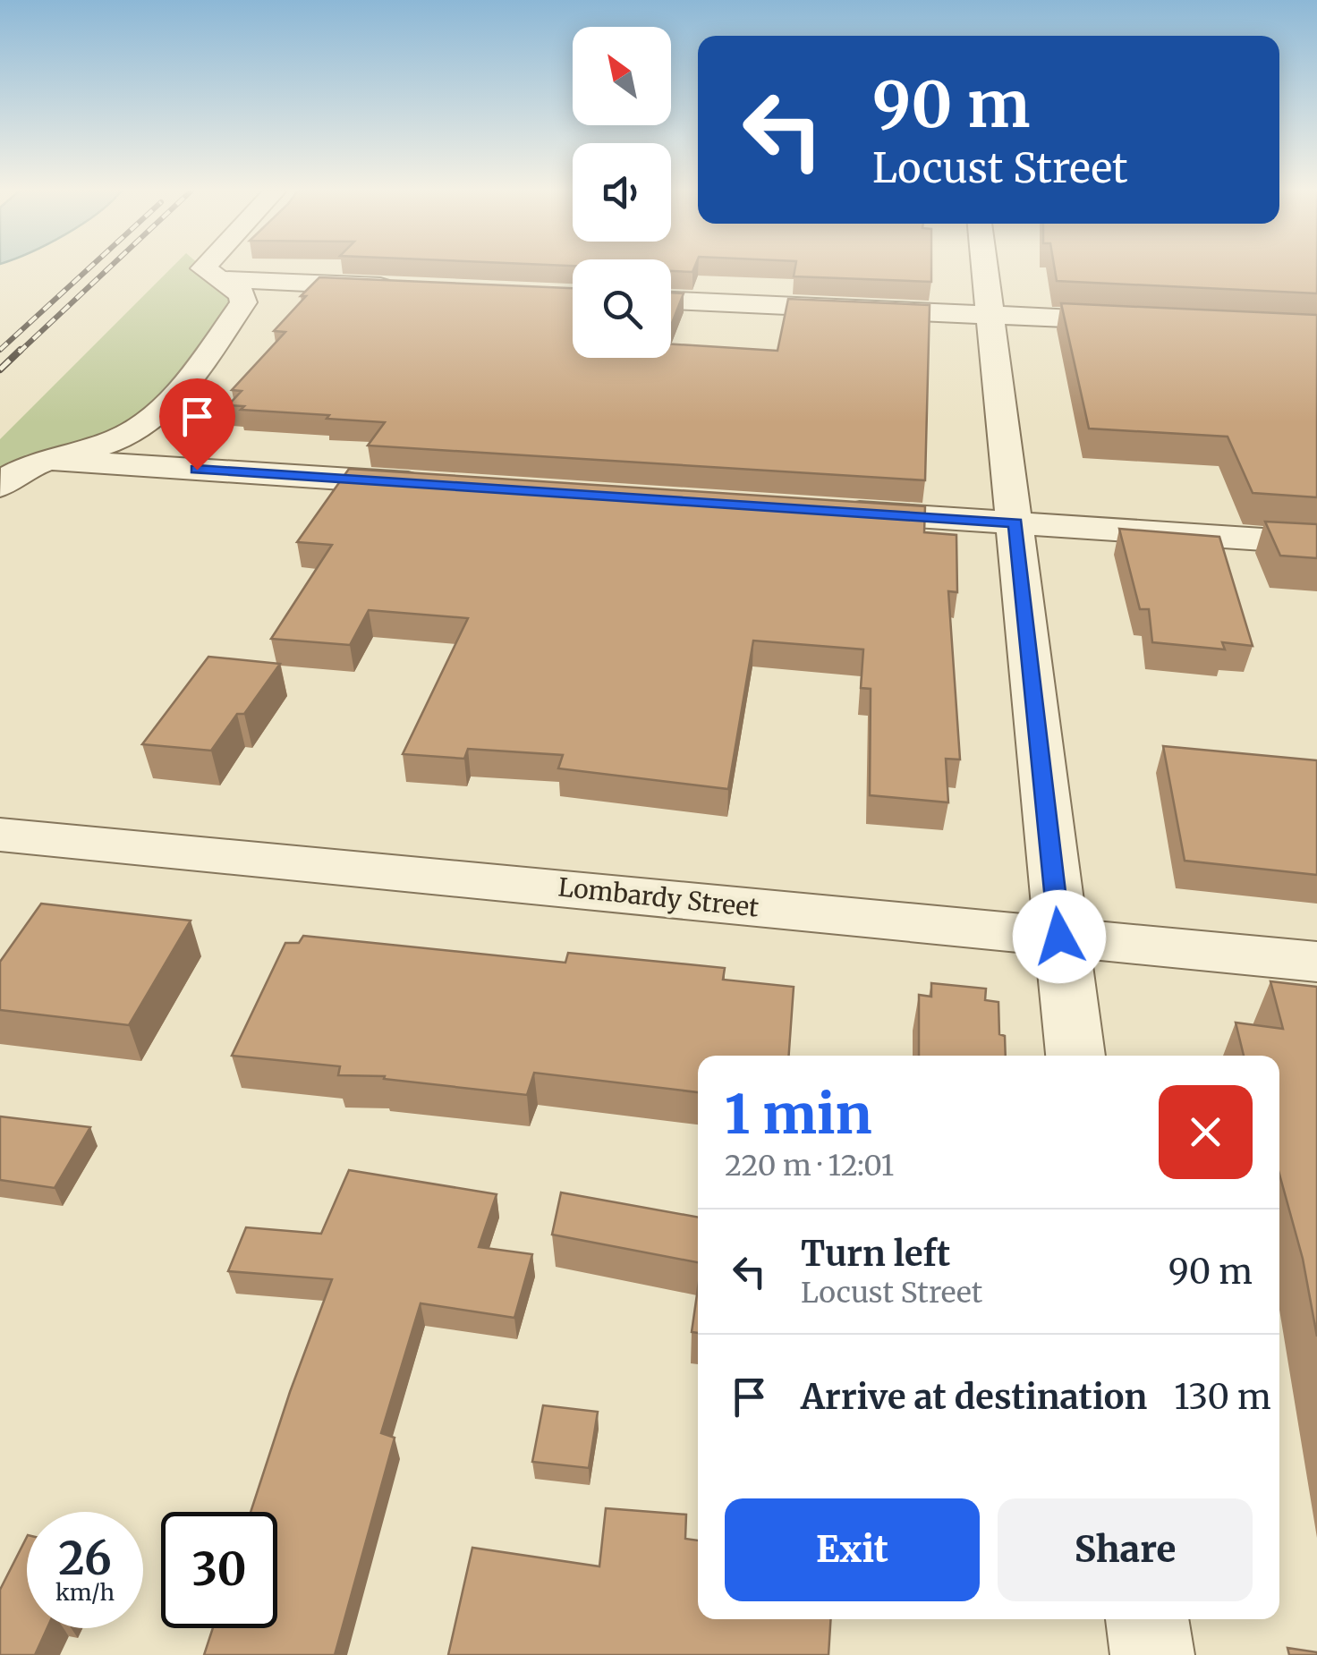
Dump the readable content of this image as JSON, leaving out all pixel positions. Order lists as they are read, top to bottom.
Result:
{
  "streets": {
    "street": ["Lombardy Street"]
  },
  "north": "top left",
  "page": {
    "turn": ["90 m", "Locust Street"],
    "heading": ["1 min", "220 m · 12:01"],
    "list": [
      {
        "name": "Turn left",
        "note": "Locust Street",
        "value": "90 m"
      },
      {
        "name": "Arrive at destination",
        "value": "130 m"
      }
    ],
    "buttons": ["Exit", "Share"],
    "speed": "26 km/h",
    "limit": "30"
  }
}
